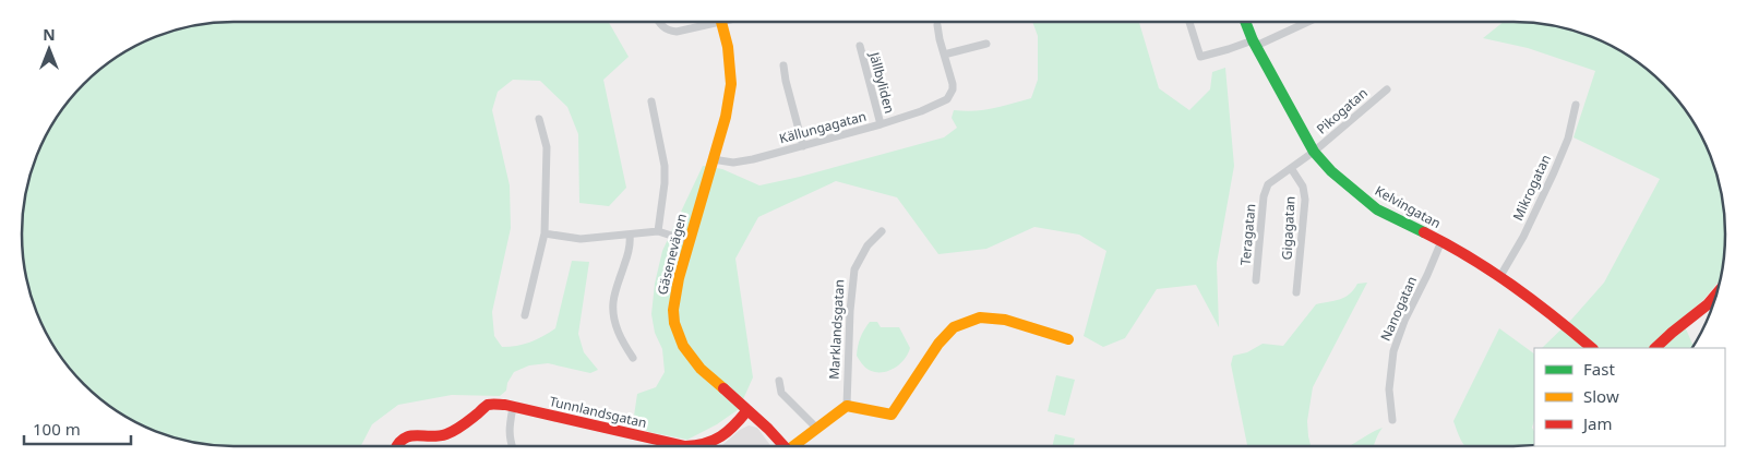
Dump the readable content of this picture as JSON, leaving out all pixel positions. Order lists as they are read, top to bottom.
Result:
{
  "streets": {
    "street": [
      "Jällbyliden",
      "Pikogatan",
      "Källungagatan",
      "Mikrogatan",
      "Kelvingatan",
      "Gigagatan",
      "Teragatan",
      "Gäsenevägen",
      "Nanogatan",
      "Marklandsgatan",
      "Tunnlandsgatan"
    ]
  },
  "crossings": [
    ["Jällbyliden", "Källungagatan"],
    ["Pikogatan", "Kelvingatan"],
    ["Pikogatan", "Teragatan"],
    ["Källungagatan", "Gäsenevägen"],
    ["Mikrogatan", "Kelvingatan"],
    ["Kelvingatan", "Teragatan"],
    ["Kelvingatan", "Nanogatan"],
    ["Gigagatan", "Teragatan"],
    ["Gäsenevägen", "Tunnlandsgatan"]
  ],
  "legend": ["Fast", "Slow", "Jam"],
  "scale_bar": "100 m",
  "north": "top"
}
